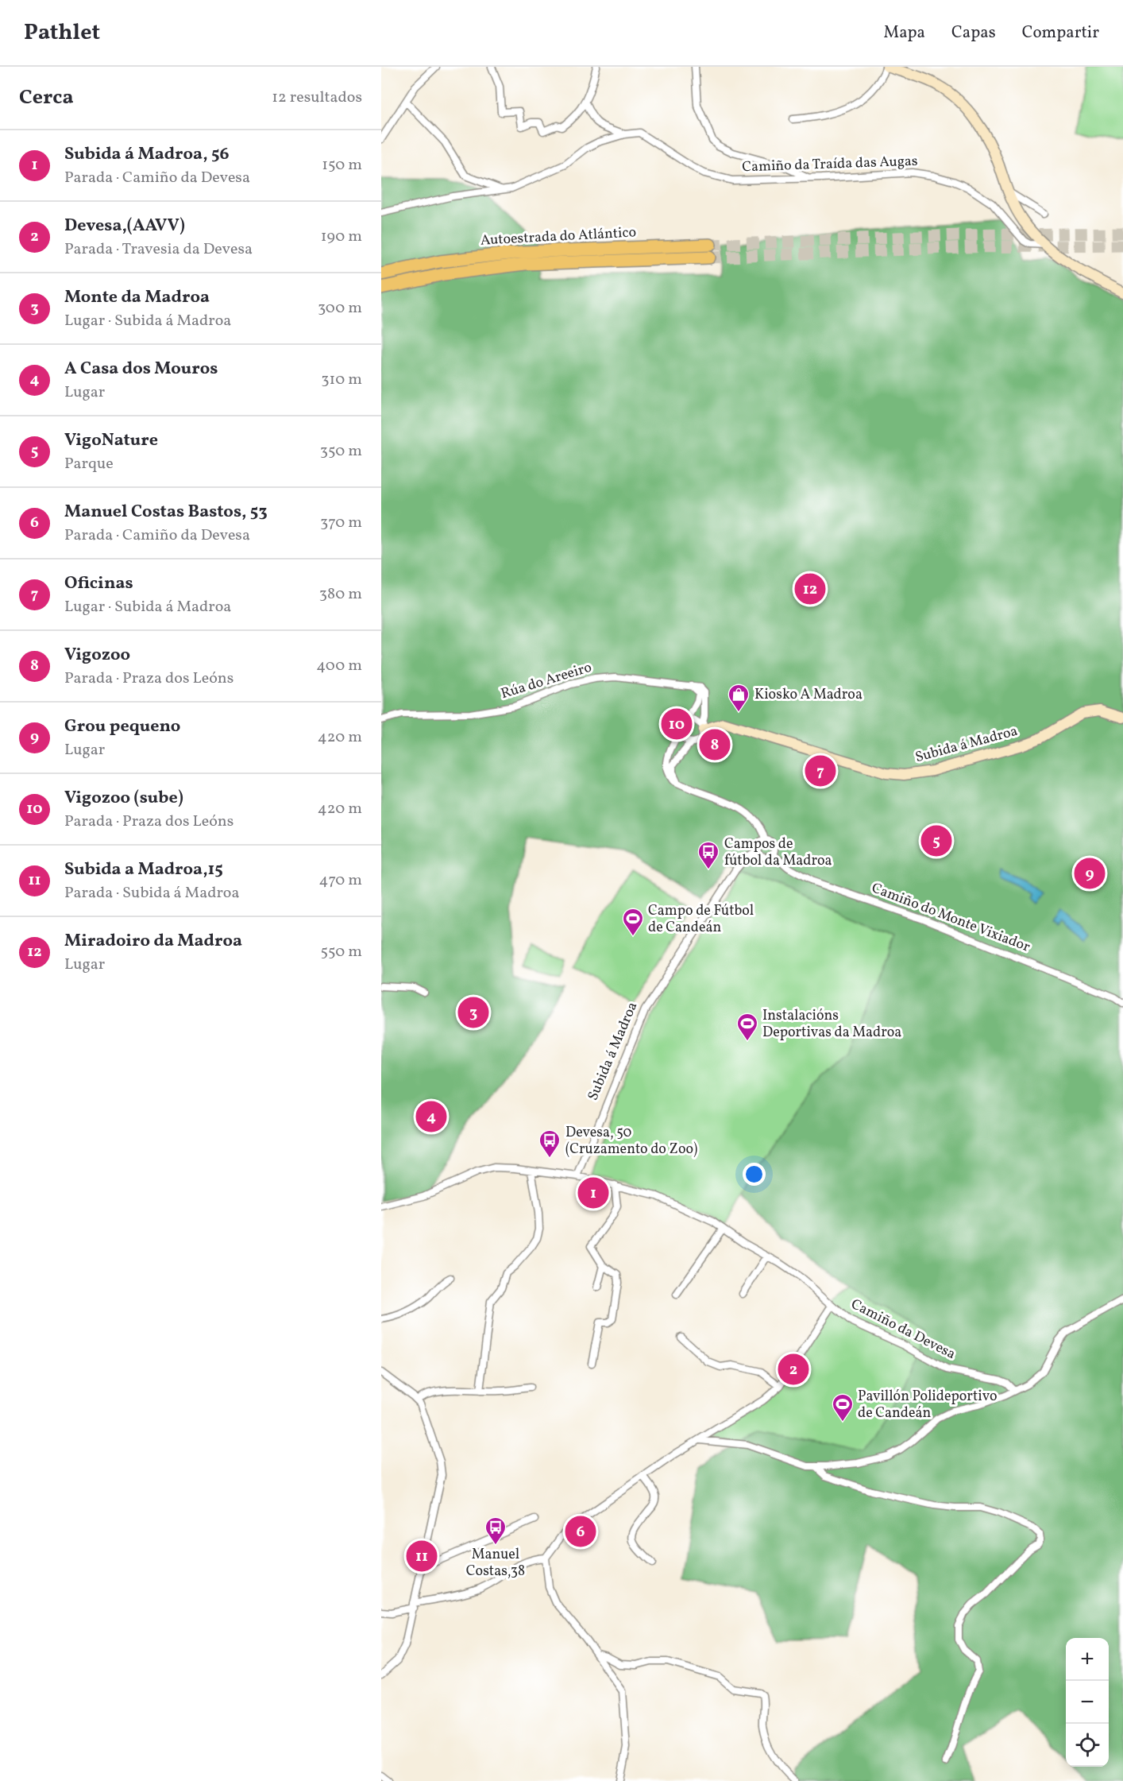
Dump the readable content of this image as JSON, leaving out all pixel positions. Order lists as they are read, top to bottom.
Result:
{
  "streets": {
    "highway": ["Autoestrada do Atlántico"],
    "street": [
      "Camiño da Traída das Augas",
      "Rúa do Areeiro",
      "Subida á Madroa",
      "Camiño do Monte Vixiador",
      "Camiño da Devesa"
    ]
  },
  "crossings": [
    ["Subida á Madroa", "Camiño do Monte Vixiador"],
    ["Subida á Madroa", "Camiño da Devesa"]
  ],
  "places": {
    "shop": ["Kiosko A Madroa"],
    "bus stop": ["Campos de fútbol da Madroa", "Devesa, 50 (Cruzamento do Zoo)", "Manuel Costas,38"],
    "sports": ["Campo de Fútbol de Candeán", "Instalacións Deportivas da Madroa", "Pavillón Polideportivo de Candeán"]
  },
  "page": {
    "header": "Pathlet",
    "nav": ["Mapa", "Capas", "Compartir"],
    "heading": ["Cerca", "12 resultados"],
    "list": [
      {
        "mark": "1",
        "name": "Subida á Madroa, 56",
        "note": "Parada · Camiño da Devesa",
        "value": "150 m"
      },
      {
        "mark": "2",
        "name": "Devesa,(AAVV)",
        "note": "Parada · Travesia da Devesa",
        "value": "190 m"
      },
      {
        "mark": "3",
        "name": "Monte da Madroa",
        "note": "Lugar · Subida á Madroa",
        "value": "300 m"
      },
      {
        "mark": "4",
        "name": "A Casa dos Mouros",
        "note": "Lugar",
        "value": "310 m"
      },
      {
        "mark": "5",
        "name": "VigoNature",
        "note": "Parque",
        "value": "350 m"
      },
      {
        "mark": "6",
        "name": "Manuel Costas Bastos, 53",
        "note": "Parada · Camiño da Devesa",
        "value": "370 m"
      },
      {
        "mark": "7",
        "name": "Oficinas",
        "note": "Lugar · Subida á Madroa",
        "value": "380 m"
      },
      {
        "mark": "8",
        "name": "Vigozoo",
        "note": "Parada · Praza dos Leóns",
        "value": "400 m"
      },
      {
        "mark": "9",
        "name": "Grou pequeno",
        "note": "Lugar",
        "value": "420 m"
      },
      {
        "mark": "10",
        "name": "Vigozoo (sube)",
        "note": "Parada · Praza dos Leóns",
        "value": "420 m"
      },
      {
        "mark": "11",
        "name": "Subida a Madroa,15",
        "note": "Parada · Subida á Madroa",
        "value": "470 m"
      },
      {
        "mark": "12",
        "name": "Miradoiro da Madroa",
        "note": "Lugar",
        "value": "550 m"
      }
    ],
    "pins": [
      "12",
      "10",
      "8",
      "7",
      "5",
      "9",
      "3",
      "4",
      "1",
      "2",
      "6",
      "11"
    ],
    "map_buttons": ["+", "−"]
  }
}
